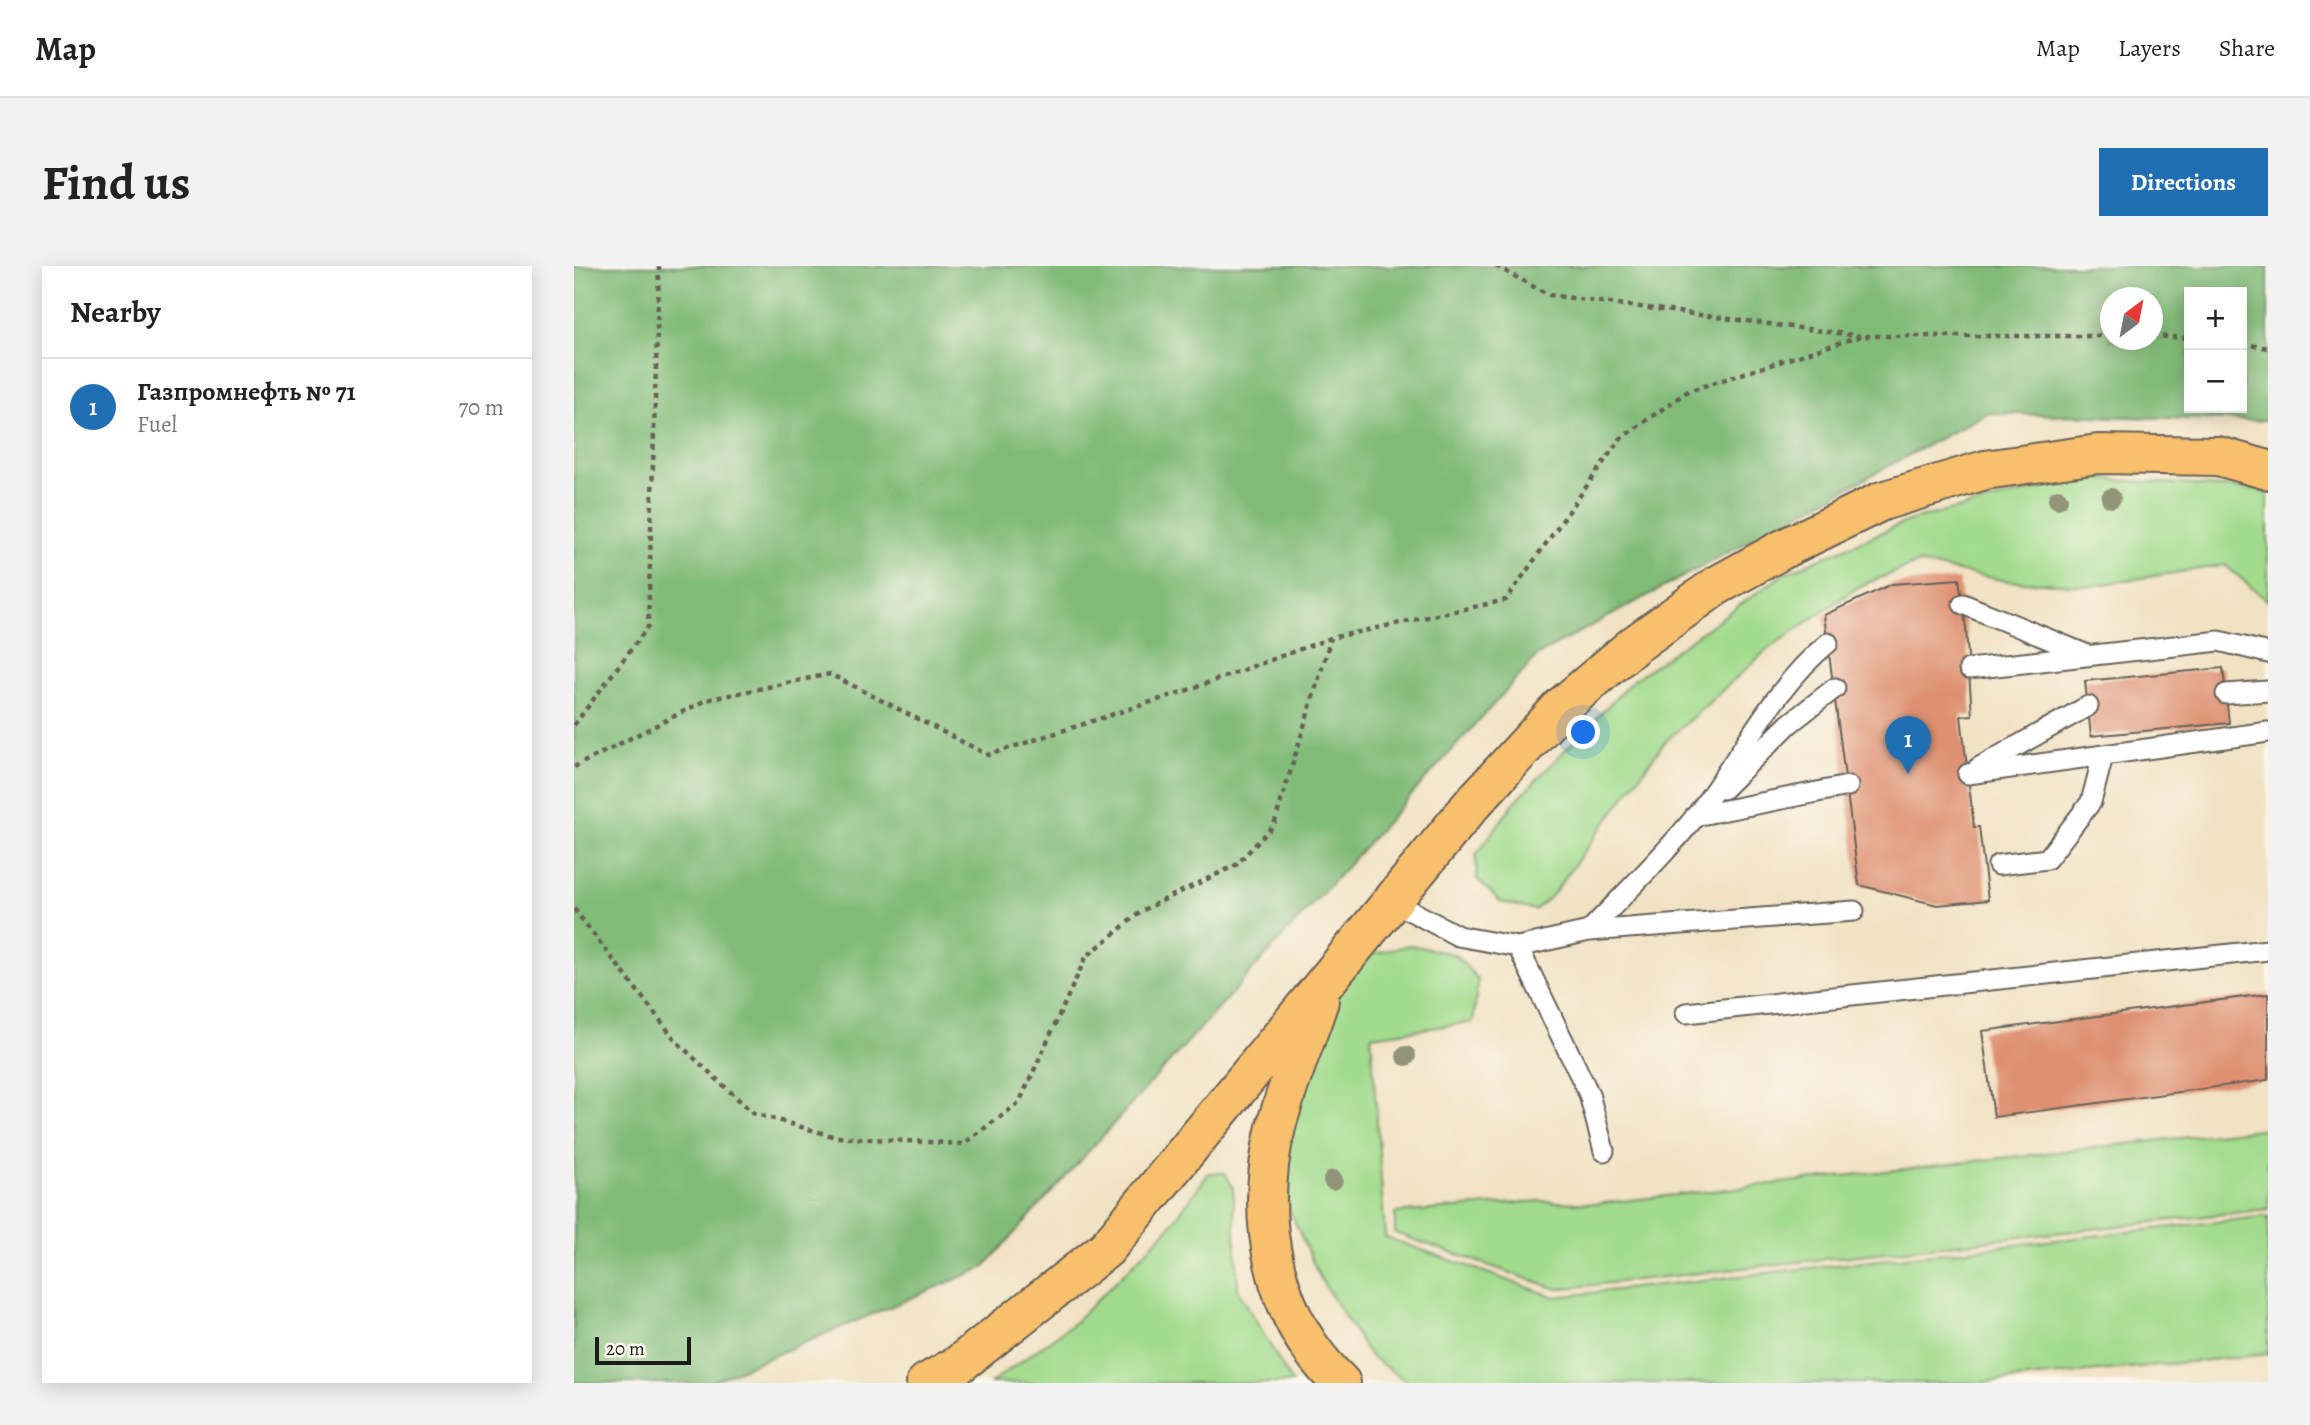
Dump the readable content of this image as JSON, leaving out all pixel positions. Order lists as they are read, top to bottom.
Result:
{
  "scale_bar": "20 m",
  "north": "top right",
  "page": {
    "header": "Map",
    "nav": ["Map", "Layers", "Share"],
    "buttons": "Directions",
    "title": "Find us",
    "heading": "Nearby",
    "map_buttons": ["+", "−"],
    "list": [
      {
        "mark": "1",
        "name": "Газпромнефть № 71",
        "note": "Fuel",
        "value": "70 m"
      }
    ],
    "pins": "1",
    "scale": "20 m"
  }
}
